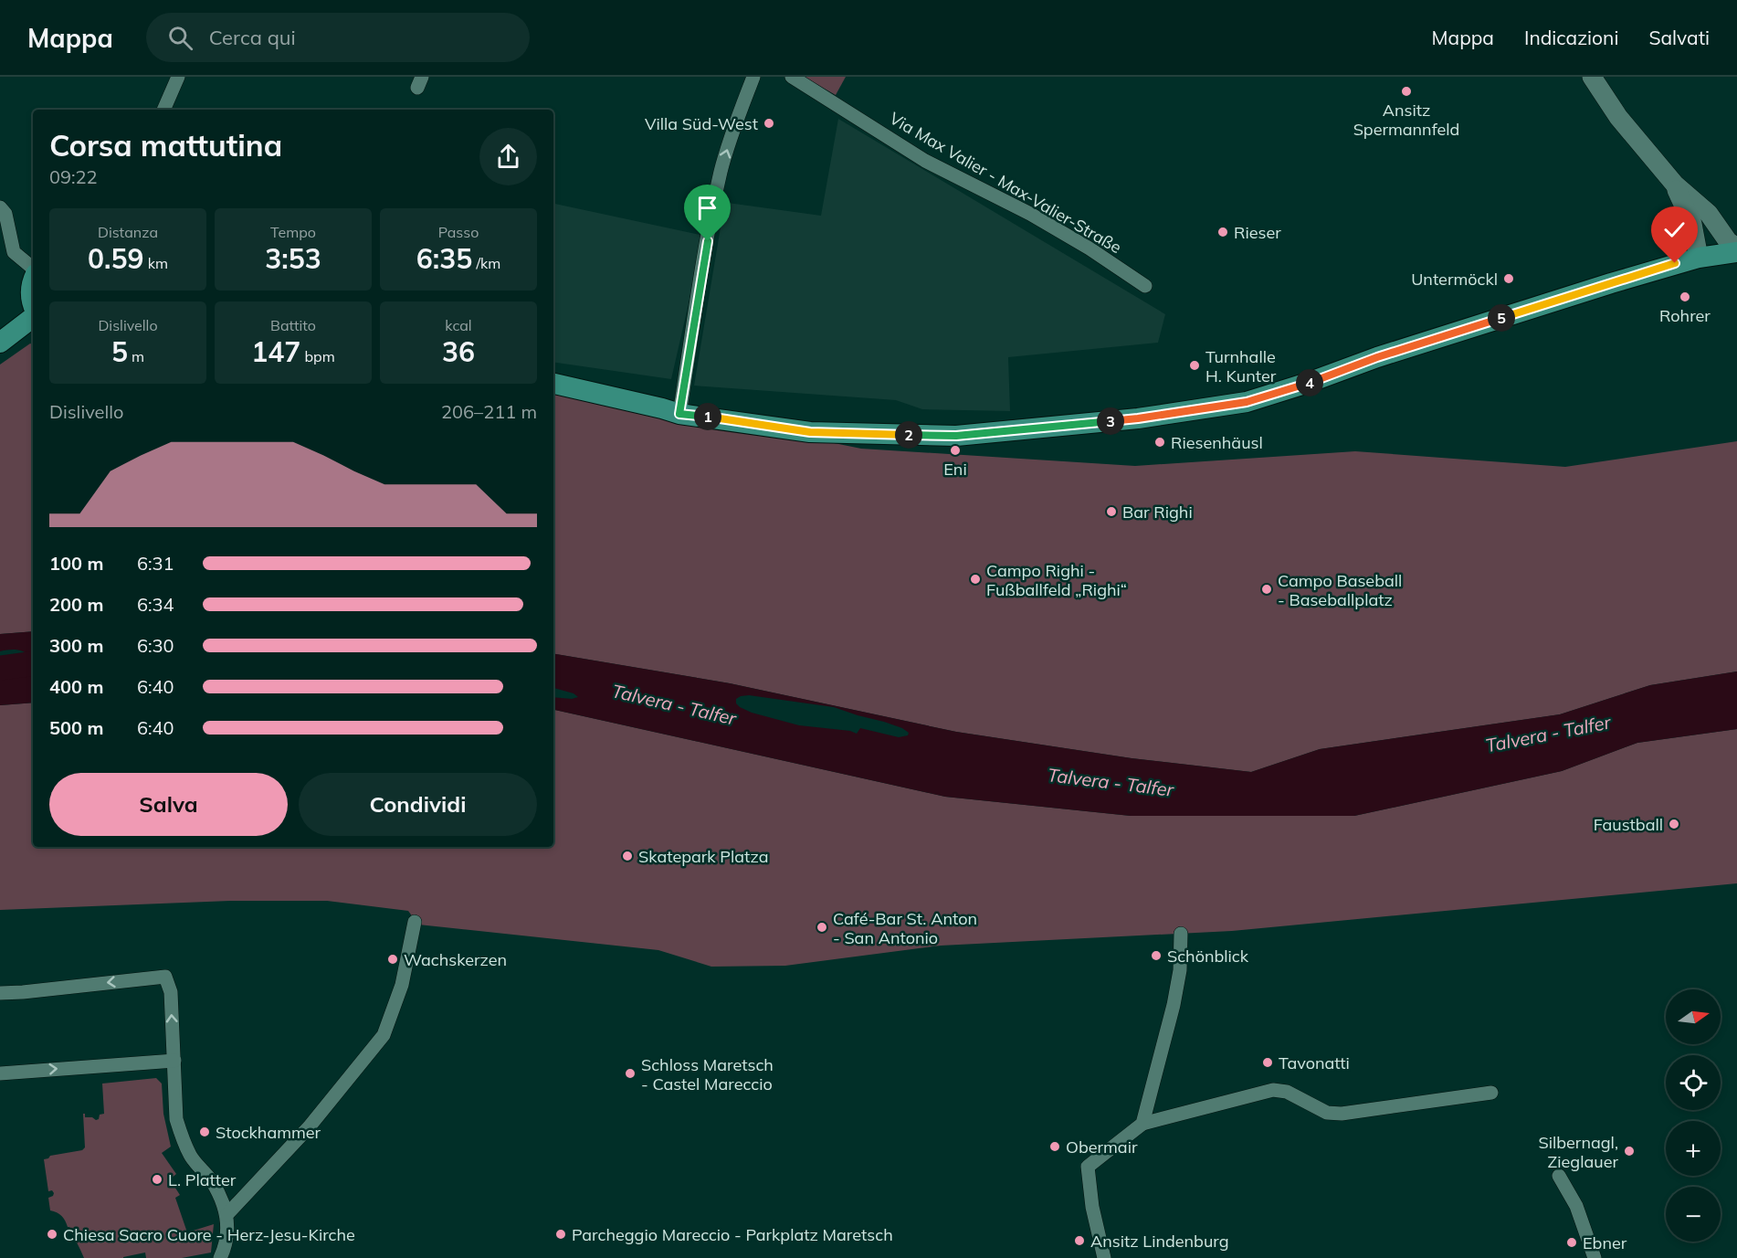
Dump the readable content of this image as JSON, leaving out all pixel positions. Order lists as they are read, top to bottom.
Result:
{
  "streets": {
    "street": ["Via Max Valier - Max-Valier-Straße"]
  },
  "water": ["Talvera - Talfer"],
  "places": [
    "Ansitz Spermannfeld",
    "Villa Süd-West",
    "Rieser",
    "Untermöckl",
    "Rohrer",
    "Turnhalle H. Kunter",
    "Riesenhäusl",
    "Eni",
    "Bar Righi",
    "Campo Righi - Fußballfeld „Righi“",
    "Campo Baseball - Baseballplatz",
    "Faustball",
    "Skatepark Platza",
    "Café-Bar St. Anton - San Antonio",
    "Schönblick",
    "Wachskerzen",
    "Tavonatti",
    "Schloss Maretsch - Castel Mareccio",
    "Stockhammer",
    "Obermair",
    "Silbernagl, Zieglauer",
    "L. Platter",
    "Chiesa Sacro Cuore - Herz-Jesu-Kirche",
    "Parcheggio Mareccio - Parkplatz Maretsch",
    "Ansitz Lindenburg",
    "Ebner"
  ],
  "north": "right",
  "page": {
    "header": "Mappa",
    "search": "Cerca qui",
    "nav": ["Mappa", "Indicazioni", "Salvati"],
    "heading": ["Corsa mattutina", "09:22"],
    "stats": [
      ["Distanza", "0.59 km"],
      ["Tempo", "3:53"],
      ["Passo", "6:35 /km"],
      ["Dislivello", "5 m"],
      ["Battito", "147 bpm"],
      ["kcal", "36"]
    ],
    "pins": [
      "5",
      "4",
      "1",
      "3",
      "2"
    ],
    "chart": ["Dislivello", "206–211 m"],
    "list": [
      {
        "name": "100 m",
        "note": "6:31"
      },
      {
        "name": "200 m",
        "note": "6:34"
      },
      {
        "name": "300 m",
        "note": "6:30"
      },
      {
        "name": "400 m",
        "note": "6:40"
      },
      {
        "name": "500 m",
        "note": "6:40"
      }
    ],
    "buttons": ["Salva", "Condividi"],
    "map_buttons": ["+", "−"]
  }
}
